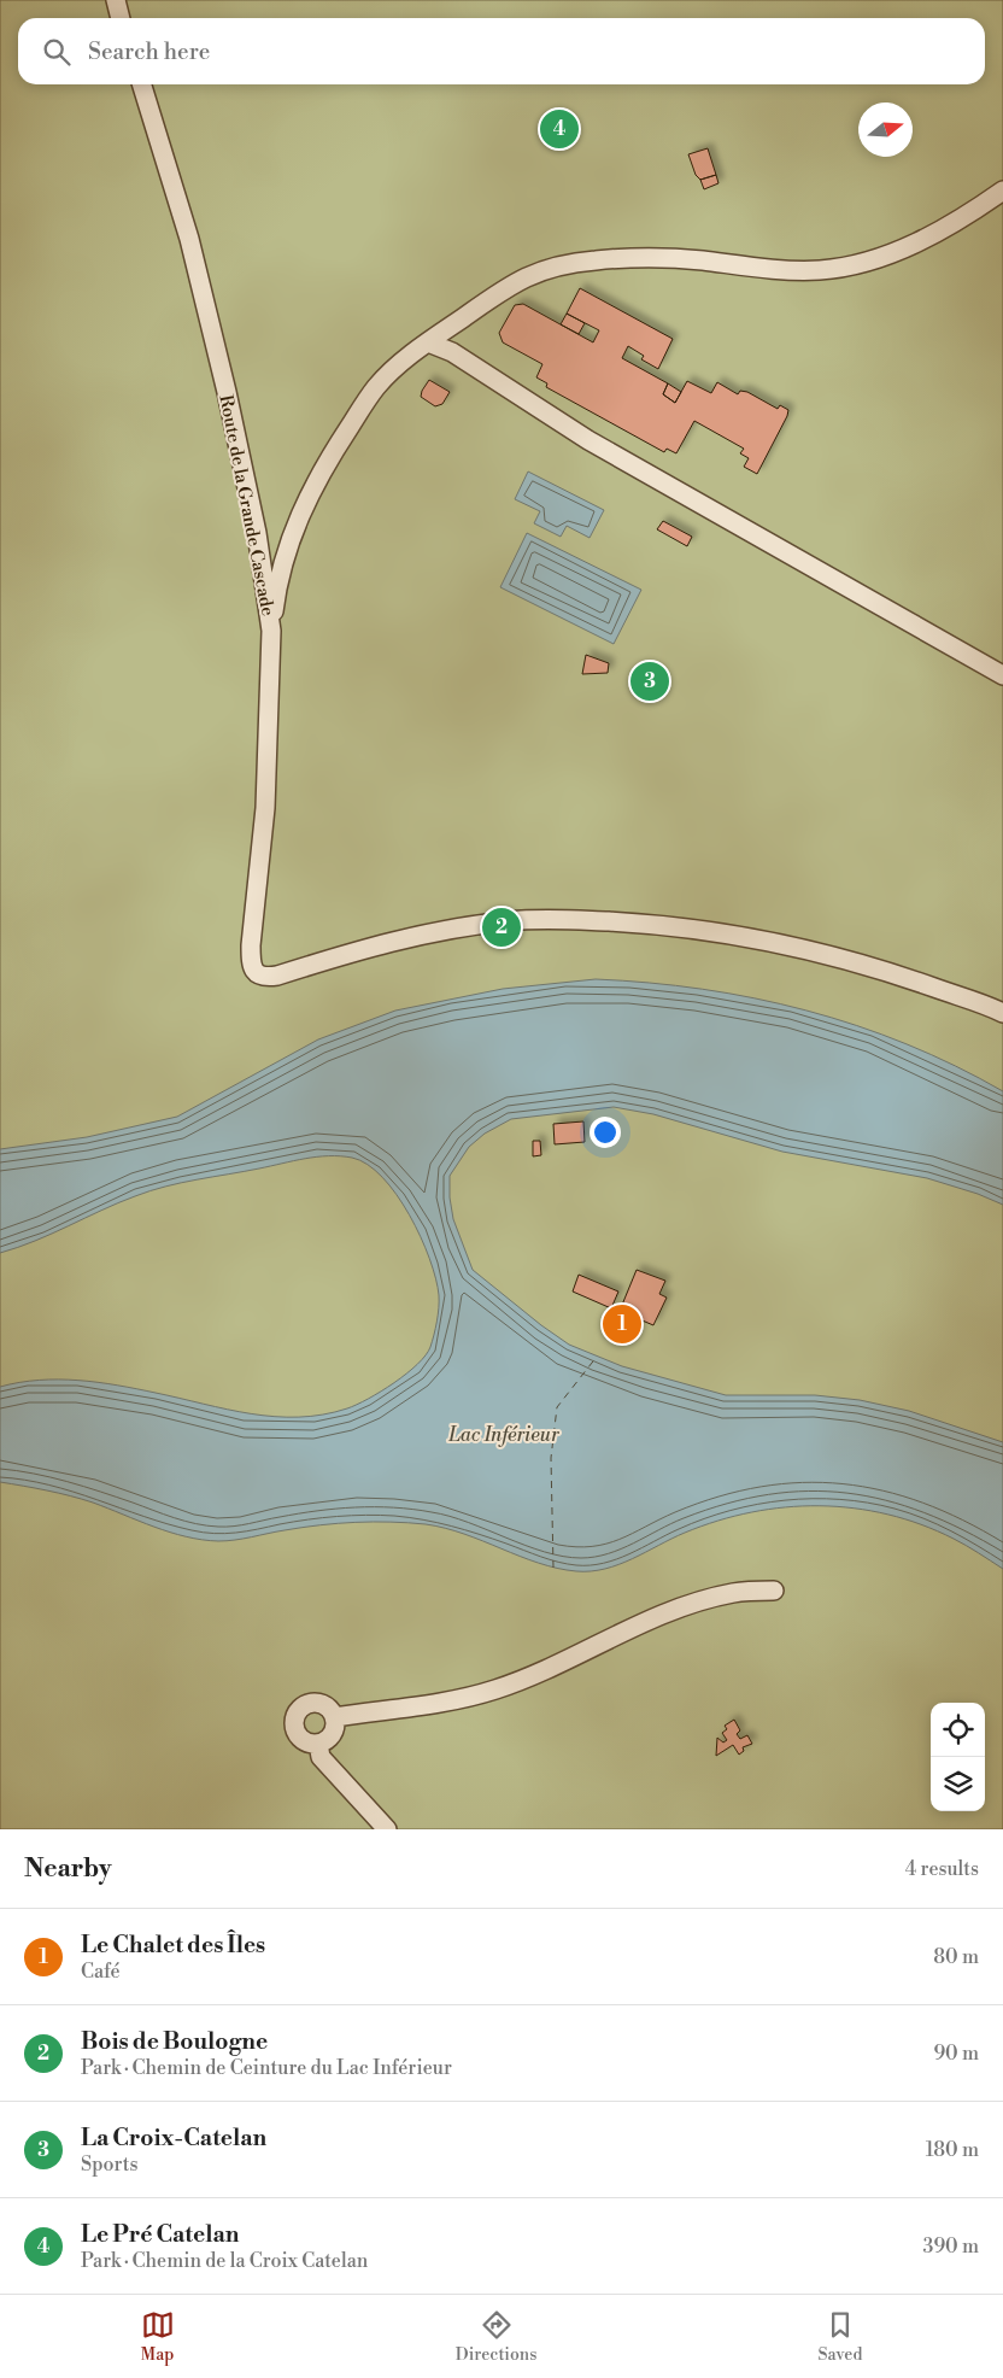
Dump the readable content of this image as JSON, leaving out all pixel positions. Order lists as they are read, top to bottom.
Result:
{
  "streets": {
    "street": ["Route de la Grande Cascade"]
  },
  "water": ["Lac Inférieur"],
  "north": "right",
  "page": {
    "search": "Search here",
    "pins": [
      "4",
      "3",
      "2",
      "1"
    ],
    "heading": ["Nearby", "4 results"],
    "list": [
      {
        "mark": "1",
        "name": "Le Chalet des Îles",
        "note": "Café",
        "value": "80 m"
      },
      {
        "mark": "2",
        "name": "Bois de Boulogne",
        "note": "Park · Chemin de Ceinture du Lac Inférieur",
        "value": "90 m"
      },
      {
        "mark": "3",
        "name": "La Croix-Catelan",
        "note": "Sports",
        "value": "180 m"
      },
      {
        "mark": "4",
        "name": "Le Pré Catelan",
        "note": "Park · Chemin de la Croix Catelan",
        "value": "390 m"
      }
    ],
    "nav": ["Map", "Directions", "Saved"]
  }
}
